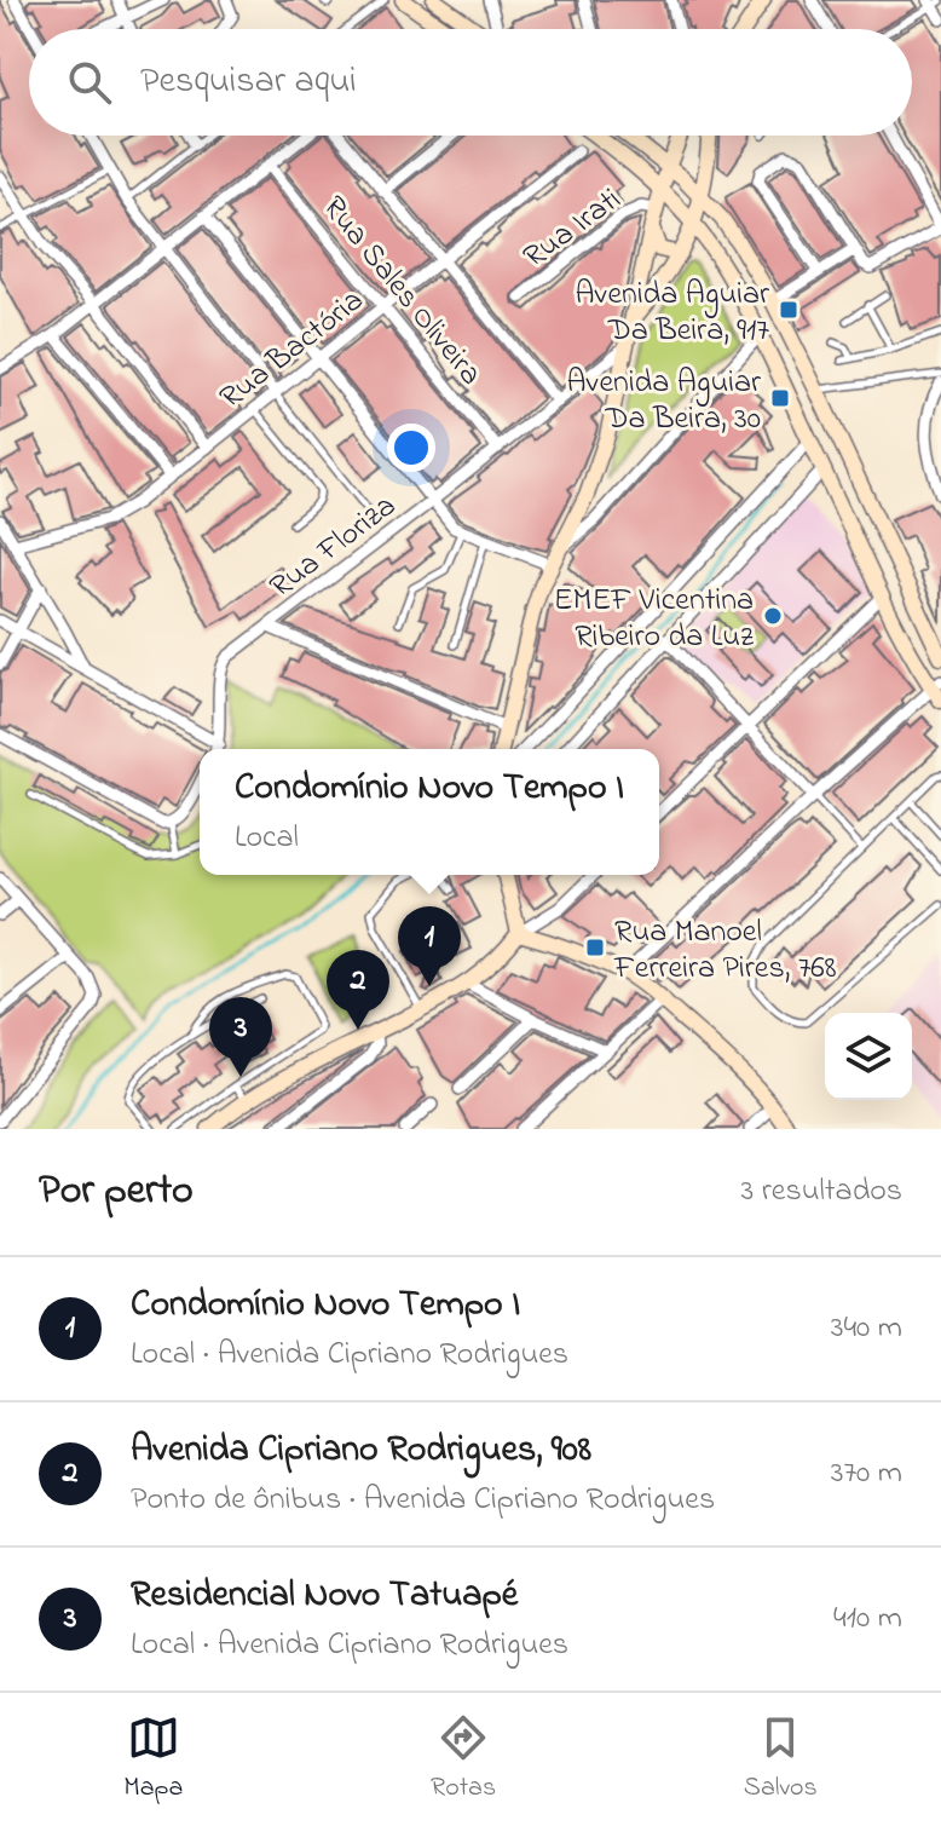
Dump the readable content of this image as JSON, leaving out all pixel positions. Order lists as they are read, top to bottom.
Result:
{
  "streets": {
    "street": [
      "Rua Irati",
      "Rua Sales Oliveira",
      "Rua Bactória",
      "Rua Floriza"
    ]
  },
  "crossings": [
    ["Rua Sales Oliveira", "Rua Bactória"],
    ["Rua Sales Oliveira", "Rua Floriza"]
  ],
  "places": {
    "transit": ["Avenida Aguiar Da Beira, 917", "Avenida Aguiar Da Beira, 30", "Rua Manoel Ferreira Pires, 768"],
    "other": ["EMEF Vicentina Ribeiro da Luz"]
  },
  "page": {
    "search": "Pesquisar aqui",
    "popup": ["Condomínio Novo Tempo I", "Local"],
    "pins": ["1", "2", "3"],
    "heading": ["Por perto", "3 resultados"],
    "list": [
      {
        "mark": "1",
        "name": "Condomínio Novo Tempo I",
        "note": "Local · Avenida Cipriano Rodrigues",
        "value": "340 m"
      },
      {
        "mark": "2",
        "name": "Avenida Cipriano Rodrigues, 908",
        "note": "Ponto de ônibus · Avenida Cipriano Rodrigues",
        "value": "370 m"
      },
      {
        "mark": "3",
        "name": "Residencial Novo Tatuapé",
        "note": "Local · Avenida Cipriano Rodrigues",
        "value": "410 m"
      }
    ],
    "nav": ["Mapa", "Rotas", "Salvos"]
  }
}
